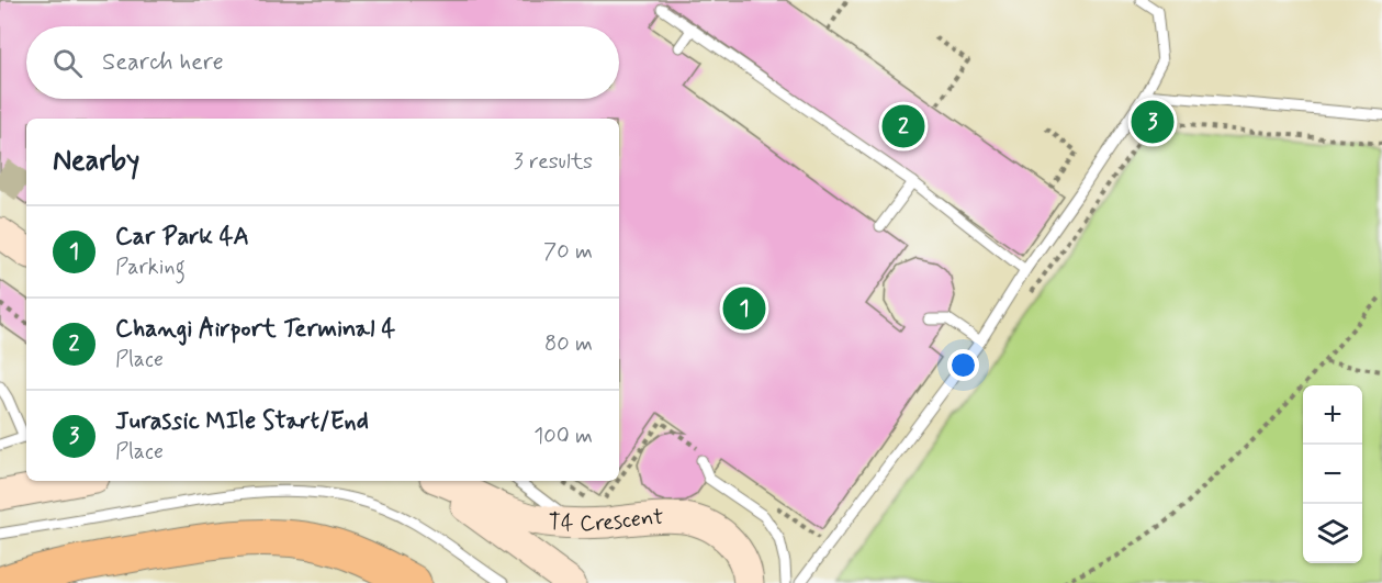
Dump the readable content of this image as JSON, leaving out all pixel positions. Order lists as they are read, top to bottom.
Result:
{
  "streets": {
    "main road": ["T4 Crescent"]
  },
  "page": {
    "search": "Search here",
    "pins": ["3", "2", "1"],
    "heading": ["Nearby", "3 results"],
    "list": [
      {
        "mark": "1",
        "name": "Car Park 4A",
        "note": "Parking",
        "value": "70 m"
      },
      {
        "mark": "2",
        "name": "Changi Airport Terminal 4",
        "note": "Place",
        "value": "80 m"
      },
      {
        "mark": "3",
        "name": "Jurassic MIle Start/End",
        "note": "Place",
        "value": "100 m"
      }
    ],
    "map_buttons": ["+", "−"]
  }
}
